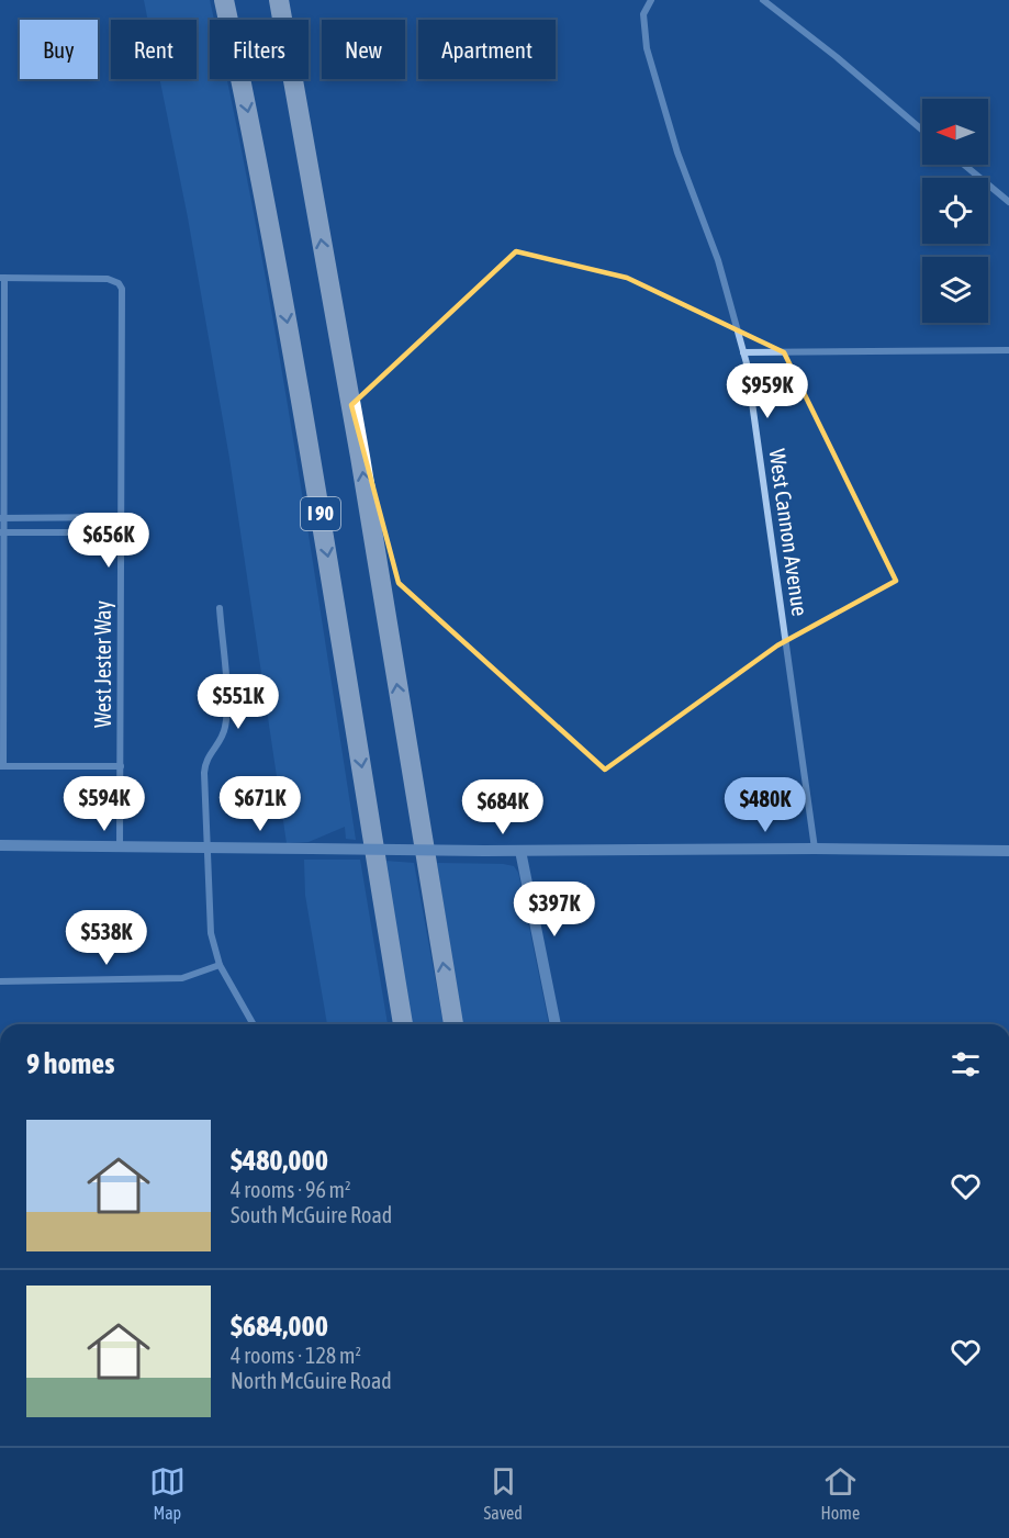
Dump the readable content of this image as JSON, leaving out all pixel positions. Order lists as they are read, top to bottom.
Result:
{
  "streets": {
    "highway": ["I 90"],
    "street": ["West Cannon Avenue", "West Jester Way"]
  },
  "north": "left",
  "page": {
    "chip": [
      "Buy",
      "Rent",
      "Filters",
      "New",
      "Apartment"
    ],
    "price": [
      "$959K",
      "$656K",
      "$551K",
      "$594K",
      "$671K",
      "$480K",
      "$684K",
      "$397K",
      "$538K"
    ],
    "heading": "9 homes",
    "list": [
      {
        "name": "$480,000",
        "note": "4 rooms · 96 m² · South McGuire Road"
      },
      {
        "name": "$684,000",
        "note": "4 rooms · 128 m² · North McGuire Road"
      }
    ],
    "tabs": ["Map", "Saved", "Home"]
  }
}
